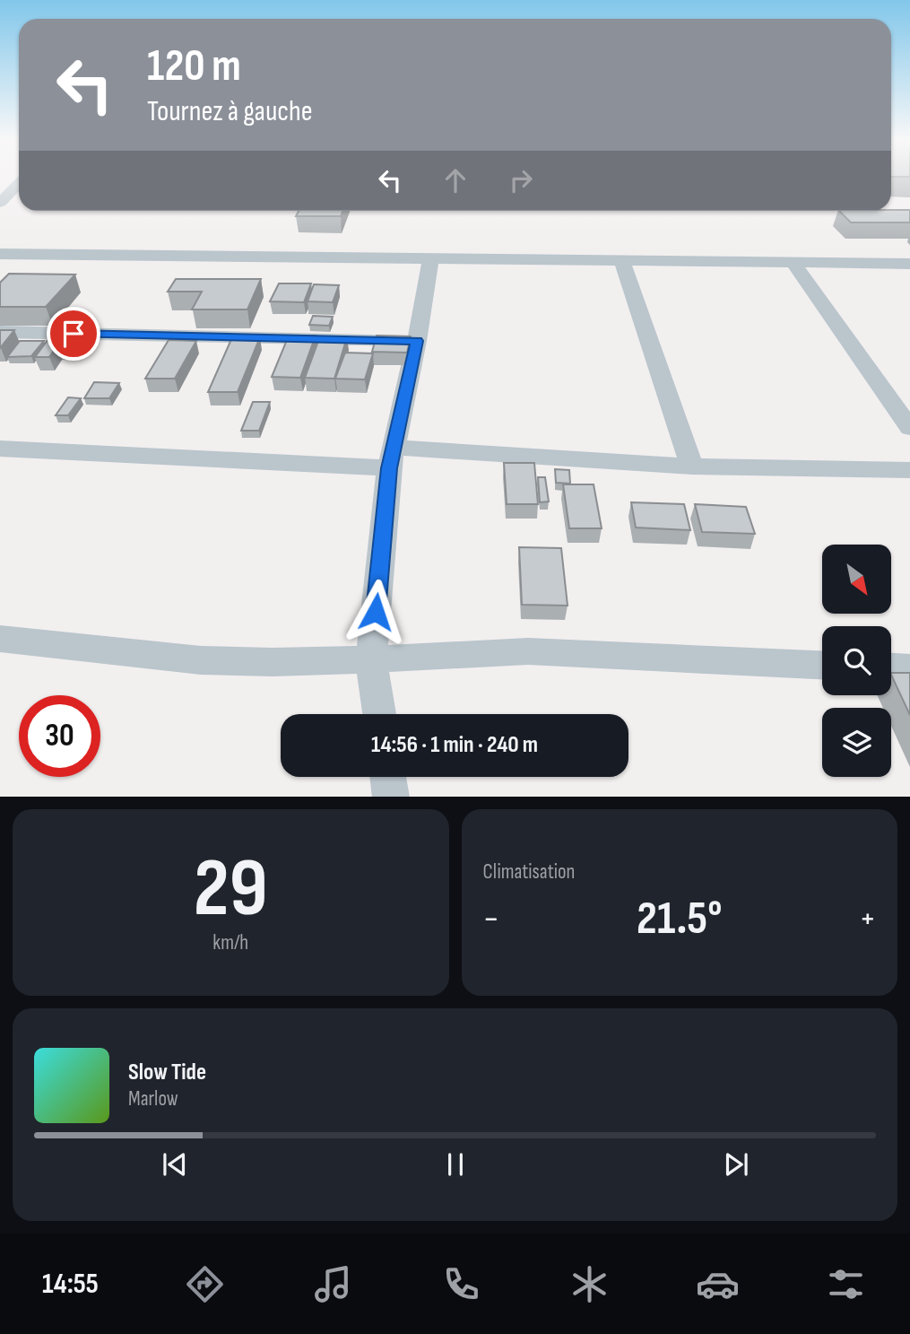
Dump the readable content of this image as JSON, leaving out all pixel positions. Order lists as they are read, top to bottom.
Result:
{
  "north": "bottom right",
  "page": {
    "turn": ["120 m", "Tournez à gauche"],
    "limit": "30",
    "trip": "14:56 · 1 min · 240 m",
    "tile": [
      ["29", "km/h"],
      "Climatisation"
    ],
    "heat": ["−", "21.5°", "+"],
    "song": ["Slow Tide", "Marlow"],
    "tabs": "14:55"
  }
}
